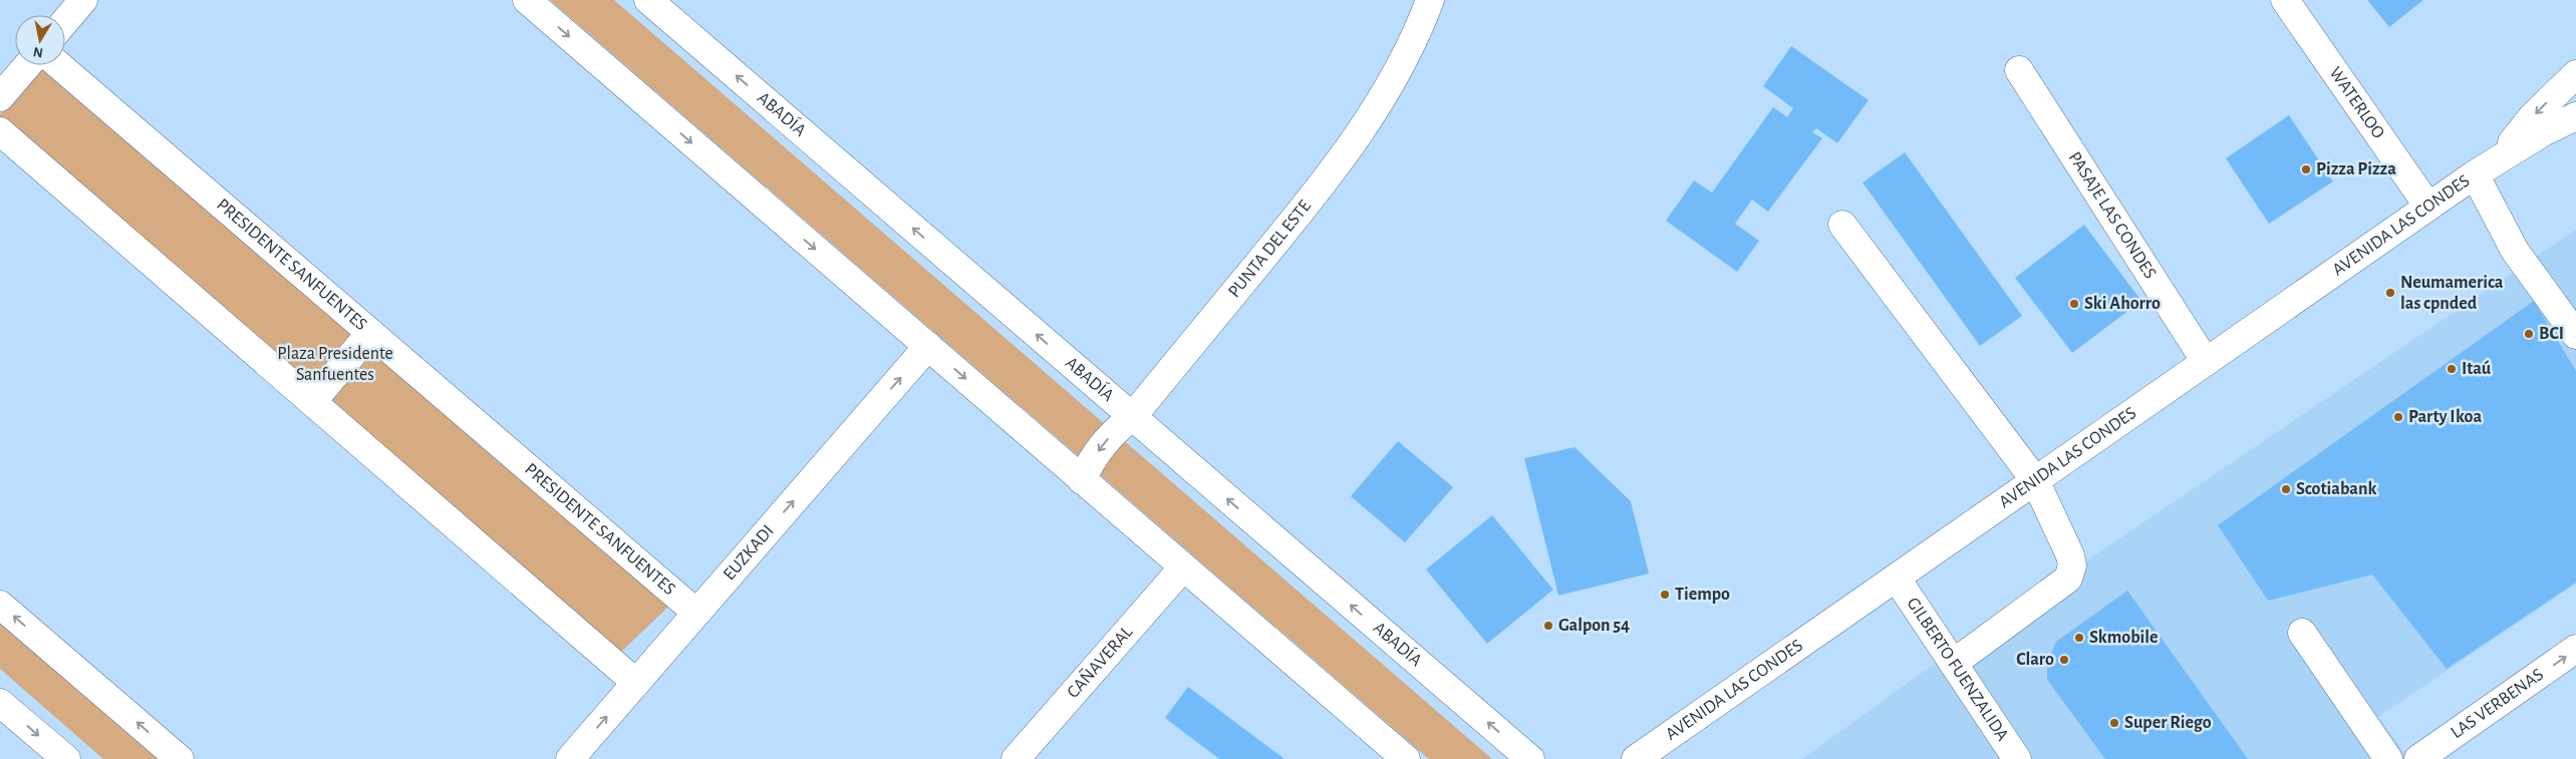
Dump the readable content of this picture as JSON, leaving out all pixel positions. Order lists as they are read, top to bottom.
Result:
{
  "streets": {
    "street": [
      "WATERLOO",
      "ABADÍA",
      "PASAJE LAS CONDES",
      "AVENIDA LAS CONDES",
      "PUNTA DEL ESTE",
      "PRESIDENTE SANFUENTES",
      "EUZKADI",
      "CAÑAVERAL",
      "GILBERTO FUENZALIDA",
      "LAS VERBENAS"
    ]
  },
  "crossings": [
    ["WATERLOO", "AVENIDA LAS CONDES"],
    ["ABADÍA", "PUNTA DEL ESTE"],
    ["PASAJE LAS CONDES", "AVENIDA LAS CONDES"],
    ["AVENIDA LAS CONDES", "GILBERTO FUENZALIDA"],
    ["PRESIDENTE SANFUENTES", "EUZKADI"]
  ],
  "one_way": ["EUZKADI", "LAS VERBENAS"],
  "parks": ["Plaza Presidente Sanfuentes"],
  "places": [
    "Pizza Pizza",
    "Neumamerica las cpnded",
    "Ski Ahorro",
    "BCI",
    "Itaú",
    "Party Ikoa",
    "Scotiabank",
    "Tiempo",
    "Galpon 54",
    "Skmobile",
    "Claro",
    "Super Riego"
  ],
  "north": "bottom"
}
